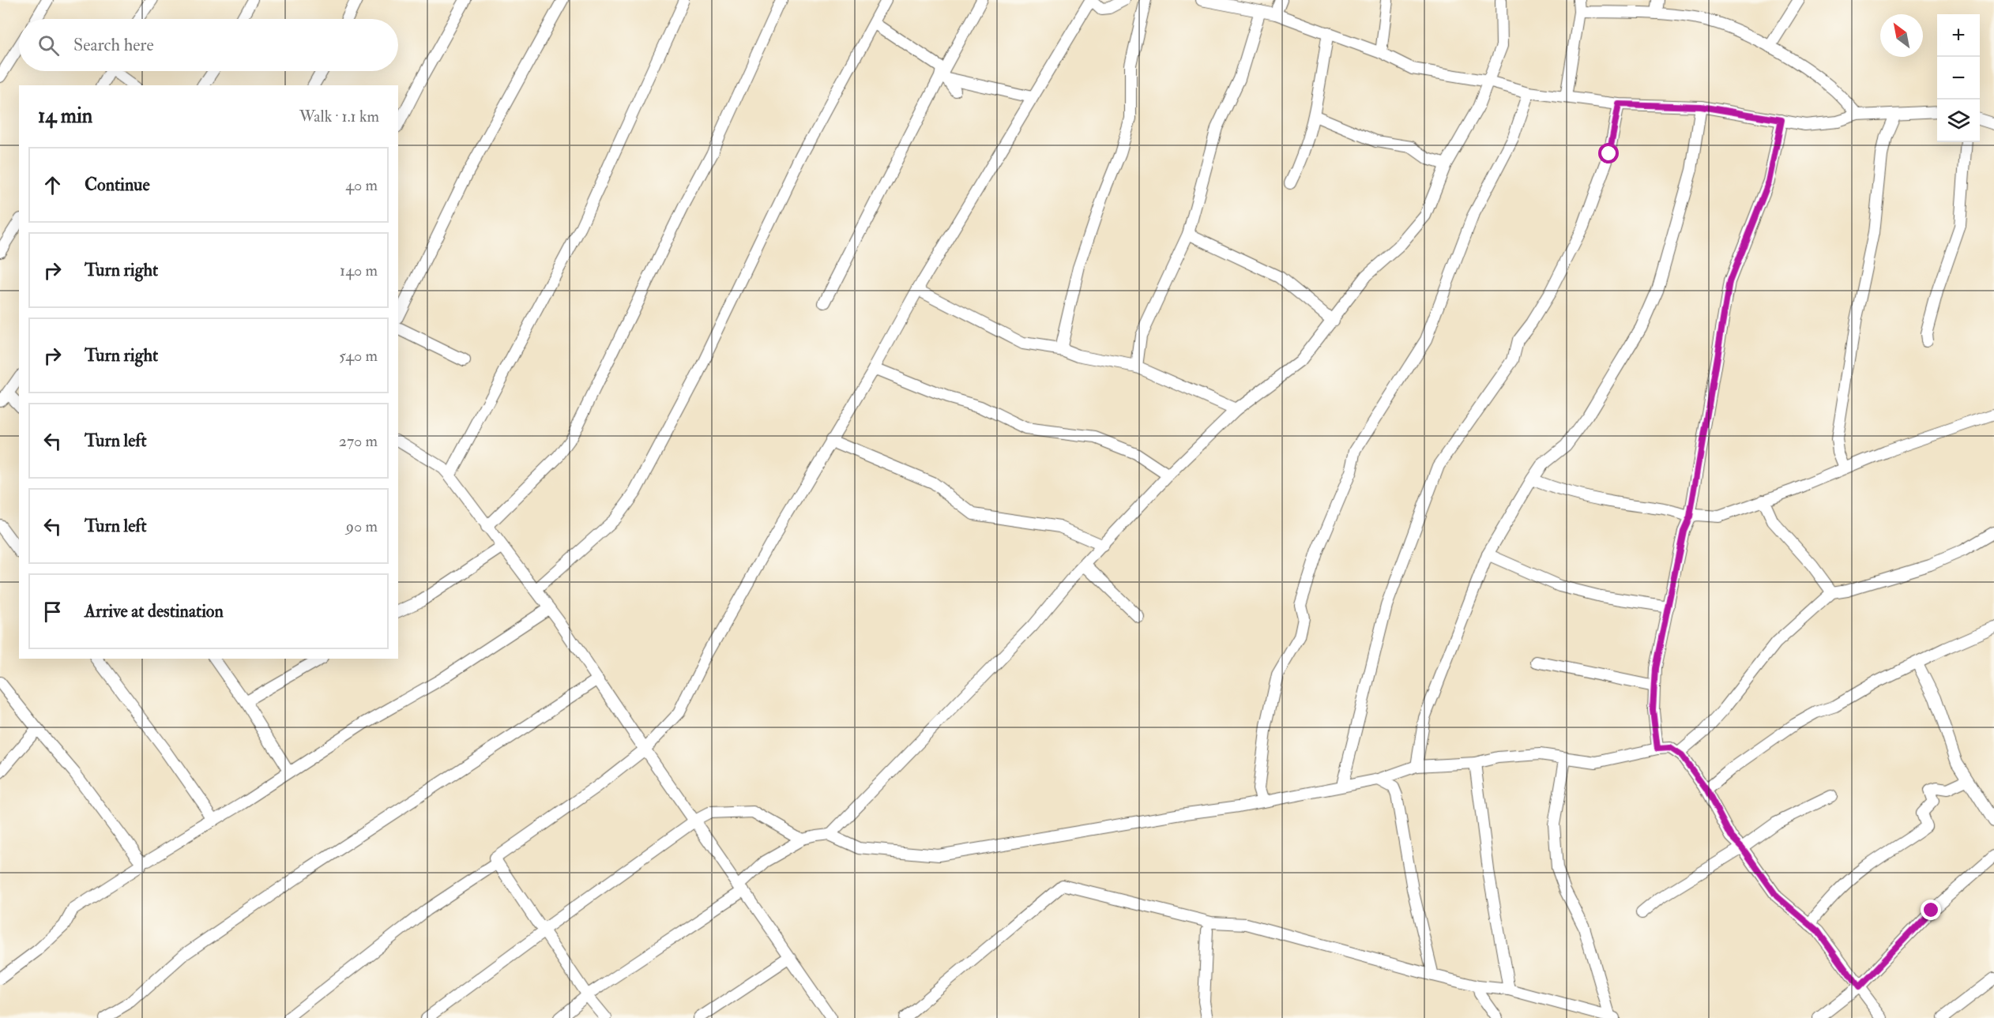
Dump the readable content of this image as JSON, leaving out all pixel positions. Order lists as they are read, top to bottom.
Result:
{
  "north": "top left",
  "page": {
    "map_buttons": ["+", "−"],
    "search": "Search here",
    "heading": ["14 min", "Walk · 1.1 km"],
    "list": [
      ["Continue", "40 m"],
      ["Turn right", "140 m"],
      ["Turn right", "540 m"],
      ["Turn left", "270 m"],
      ["Turn left", "90 m"],
      "Arrive at destination"
    ]
  }
}
